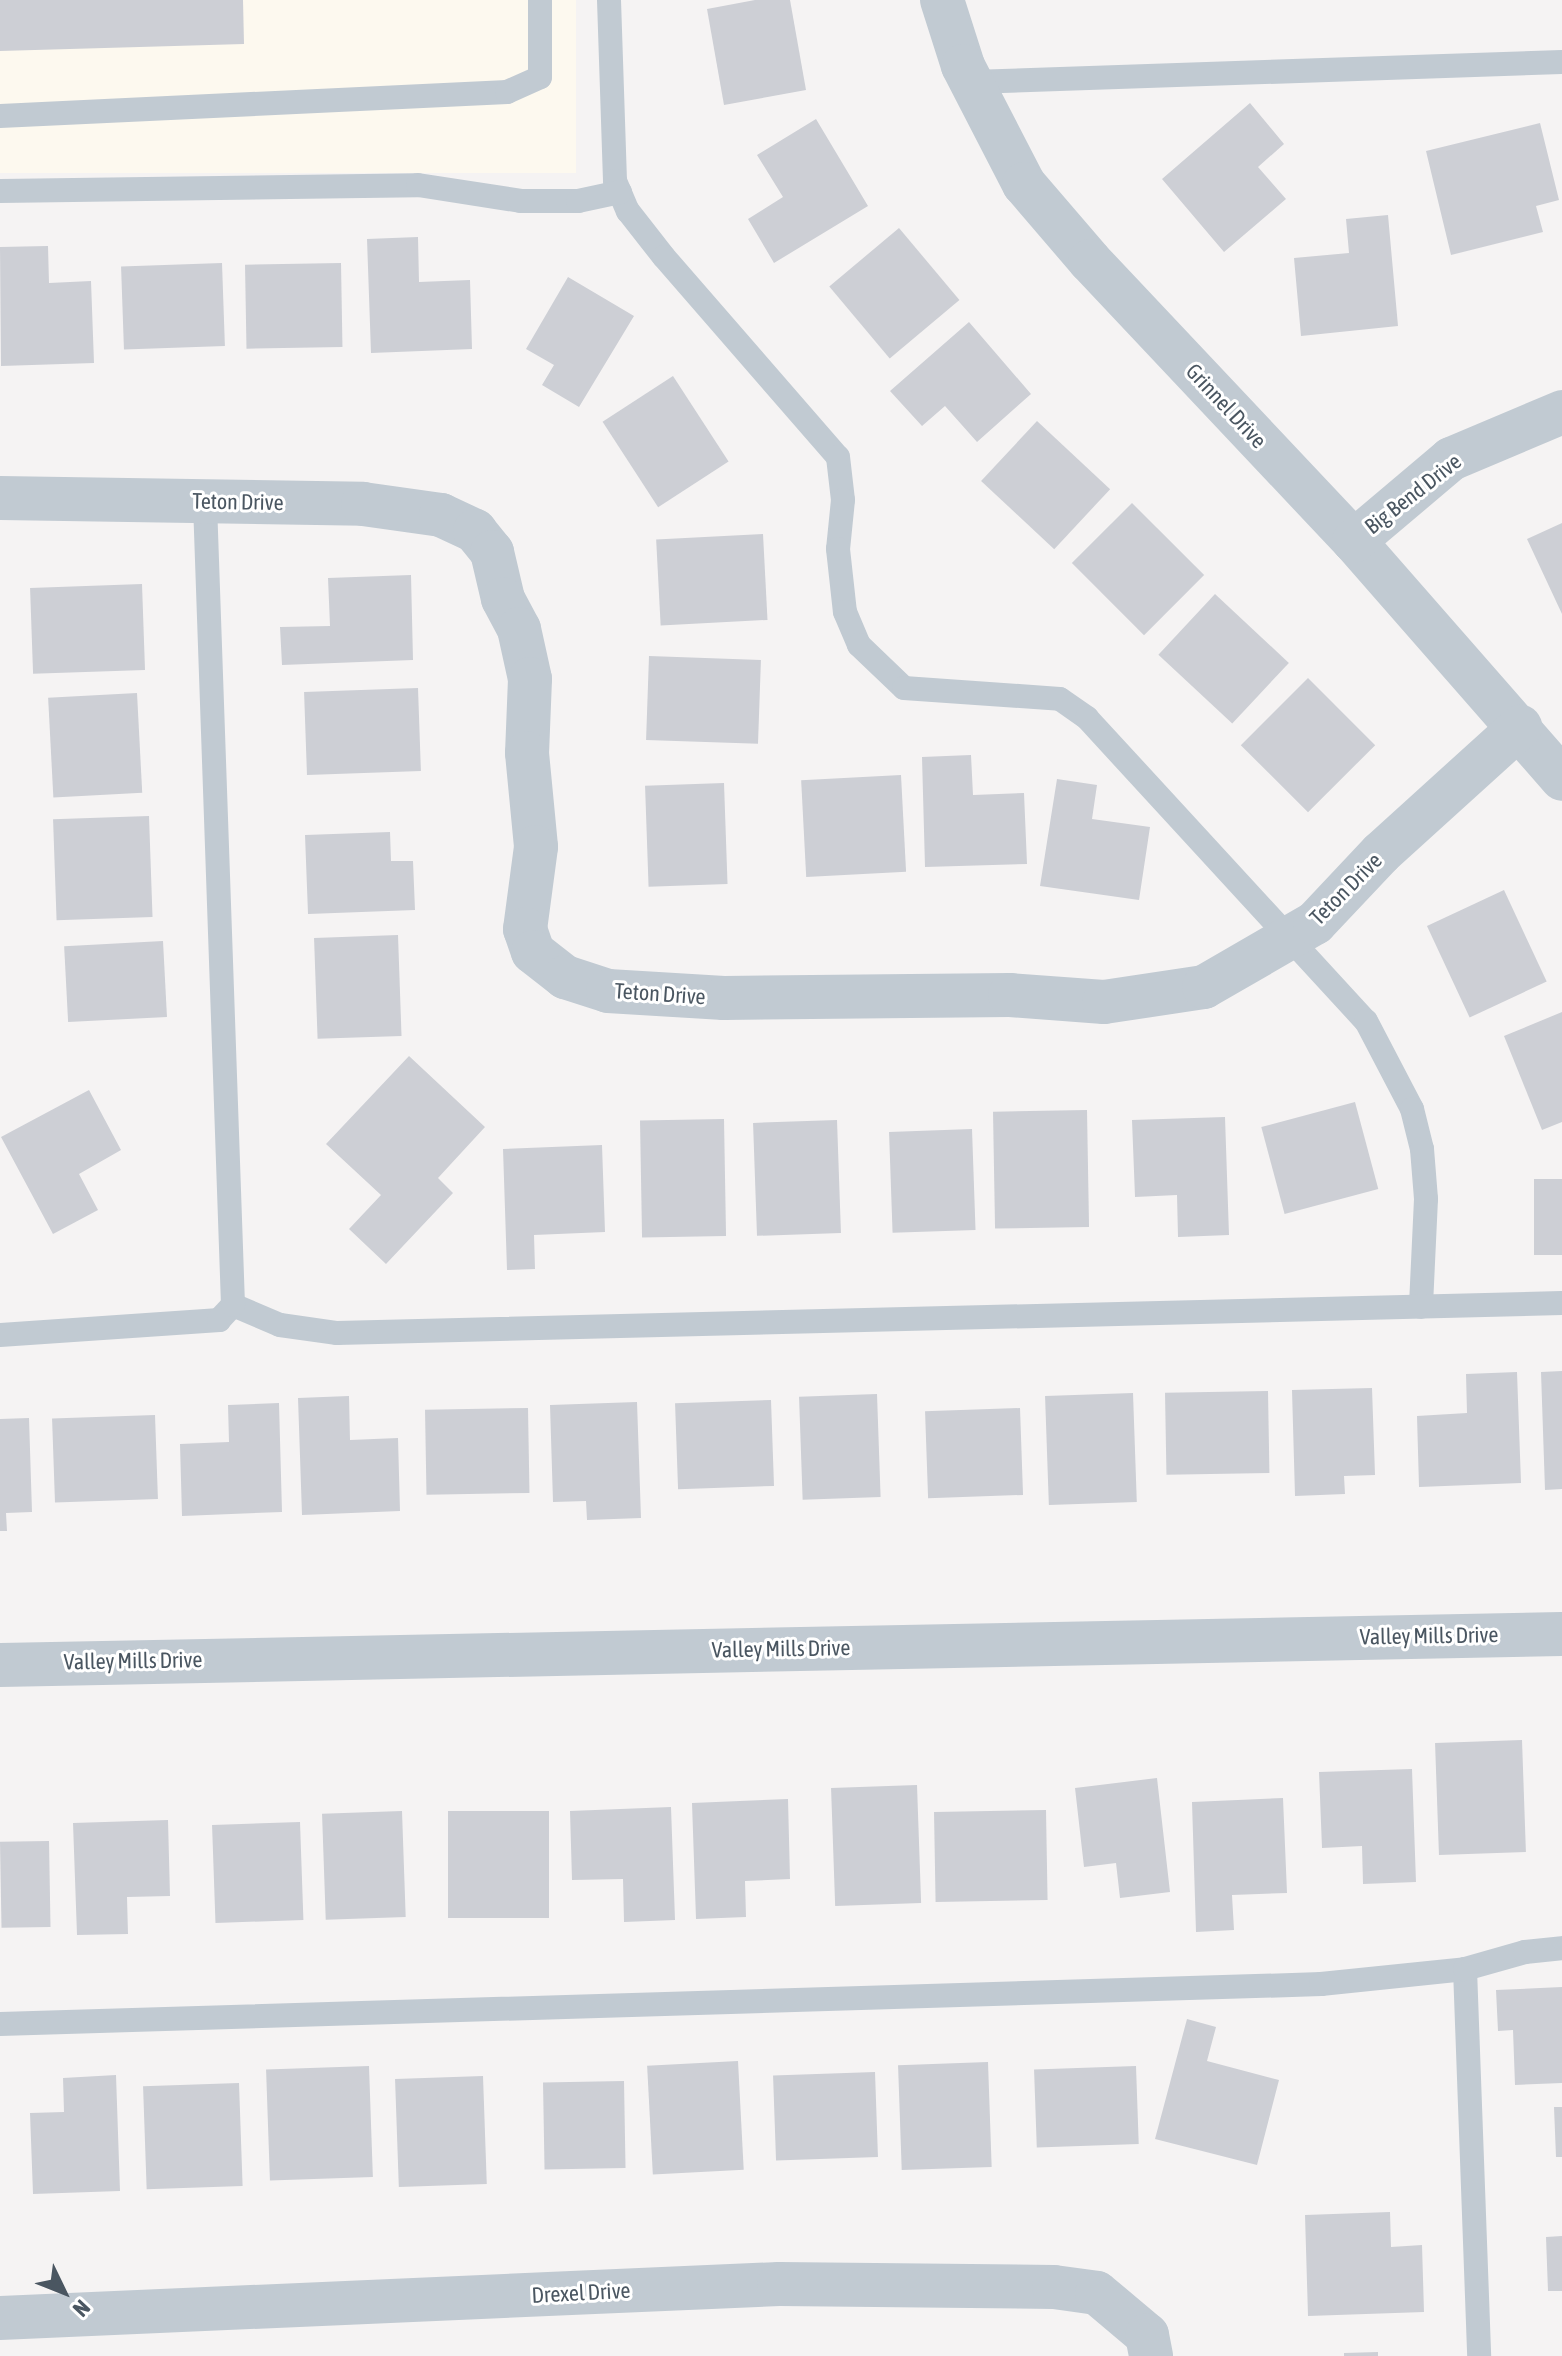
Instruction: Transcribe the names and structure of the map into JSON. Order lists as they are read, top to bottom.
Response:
{
  "streets": {
    "street": [
      "Grinnel Drive",
      "Big Bend Drive",
      "Teton Drive",
      "Valley Mills Drive",
      "Drexel Drive"
    ]
  },
  "crossings": [
    ["Grinnel Drive", "Big Bend Drive"],
    ["Grinnel Drive", "Teton Drive"]
  ],
  "north": "bottom right"
}
